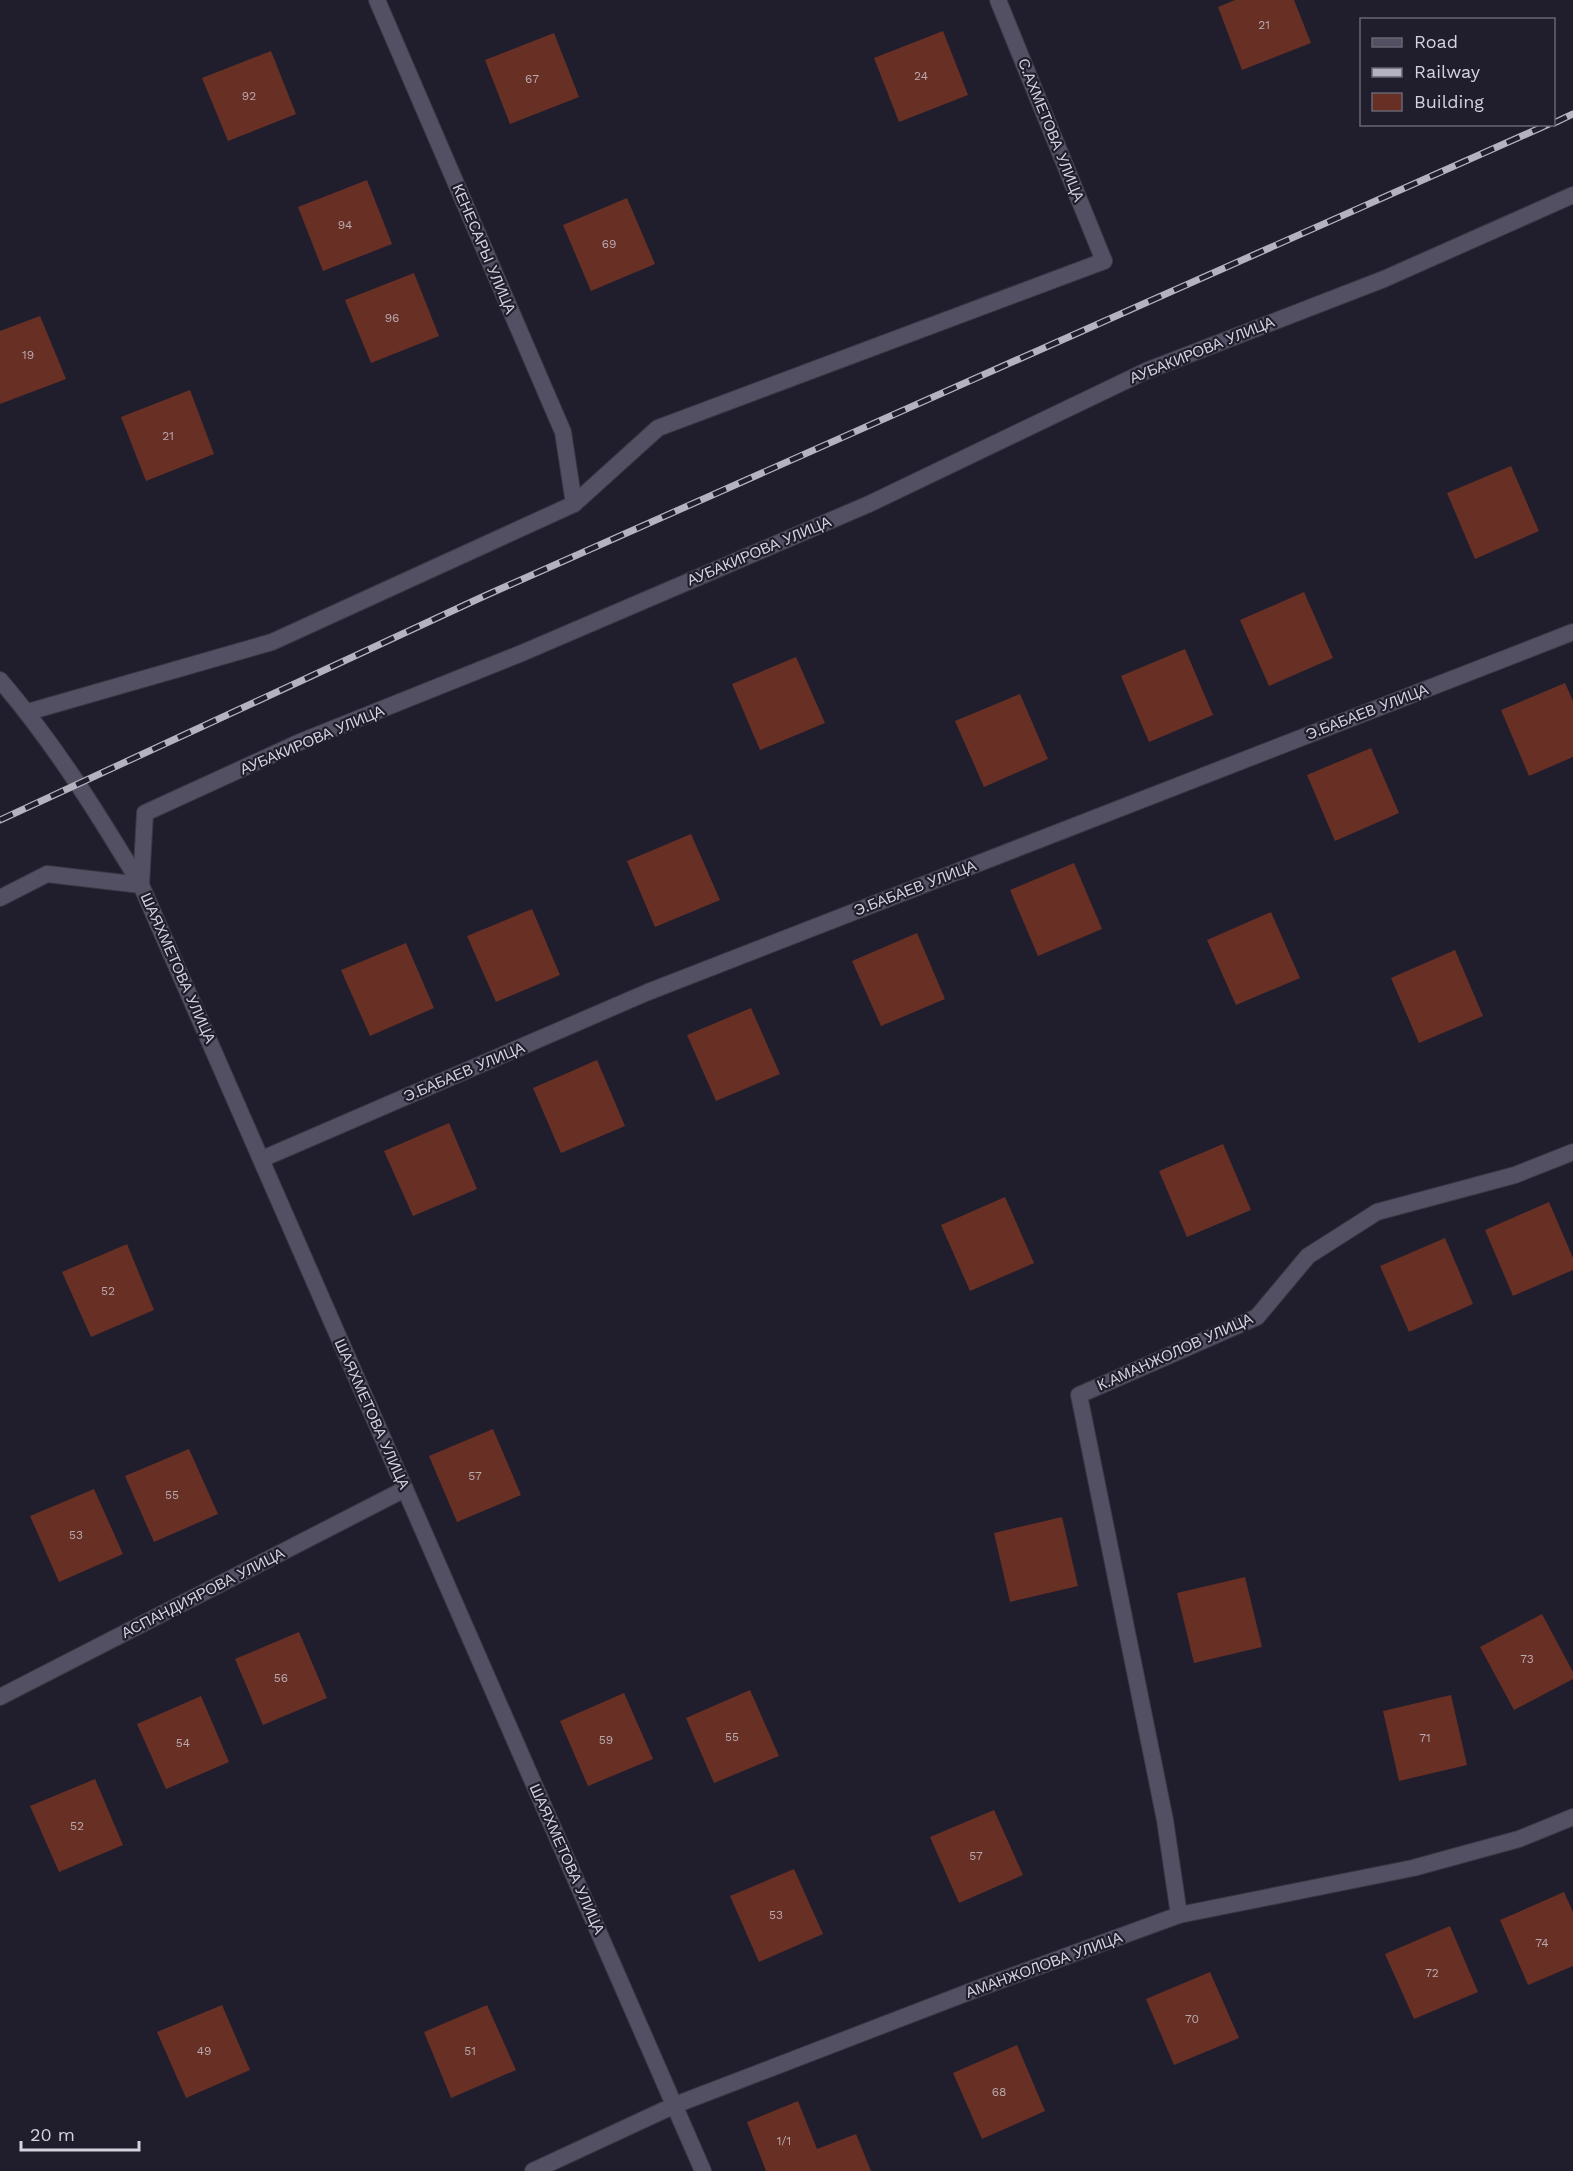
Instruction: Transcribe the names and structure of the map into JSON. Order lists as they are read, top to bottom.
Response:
{
  "streets": {
    "street": [
      "С.АХМЕТОВА УЛИЦА",
      "КЕНЕСАРЫ УЛИЦА",
      "АУБАКИРОВА УЛИЦА",
      "Э.БАБАЕВ УЛИЦА",
      "ШАЯХМЕТОВА УЛИЦА",
      "К.АМАНЖОЛОВ УЛИЦА",
      "АСПАНДИЯРОВА УЛИЦА",
      "АМАНЖОЛОВА УЛИЦА"
    ]
  },
  "crossings": [
    ["С.АХМЕТОВА УЛИЦА", "КЕНЕСАРЫ УЛИЦА"],
    ["АУБАКИРОВА УЛИЦА", "ШАЯХМЕТОВА УЛИЦА"],
    ["Э.БАБАЕВ УЛИЦА", "ШАЯХМЕТОВА УЛИЦА"],
    ["ШАЯХМЕТОВА УЛИЦА", "АСПАНДИЯРОВА УЛИЦА"],
    ["ШАЯХМЕТОВА УЛИЦА", "АМАНЖОЛОВА УЛИЦА"],
    ["К.АМАНЖОЛОВ УЛИЦА", "АМАНЖОЛОВА УЛИЦА"]
  ],
  "house_numbers": [
    "21",
    "24",
    "67",
    "92",
    "94",
    "69",
    "96",
    "19",
    "21",
    "52",
    "57",
    "55",
    "53",
    "73",
    "56",
    "55",
    "71",
    "59",
    "54",
    "52",
    "57",
    "53",
    "74",
    "72",
    "70",
    "49",
    "51",
    "68",
    "1/1"
  ],
  "legend": ["Road", "Railway", "Building"],
  "scale_bar": "20 m"
}
